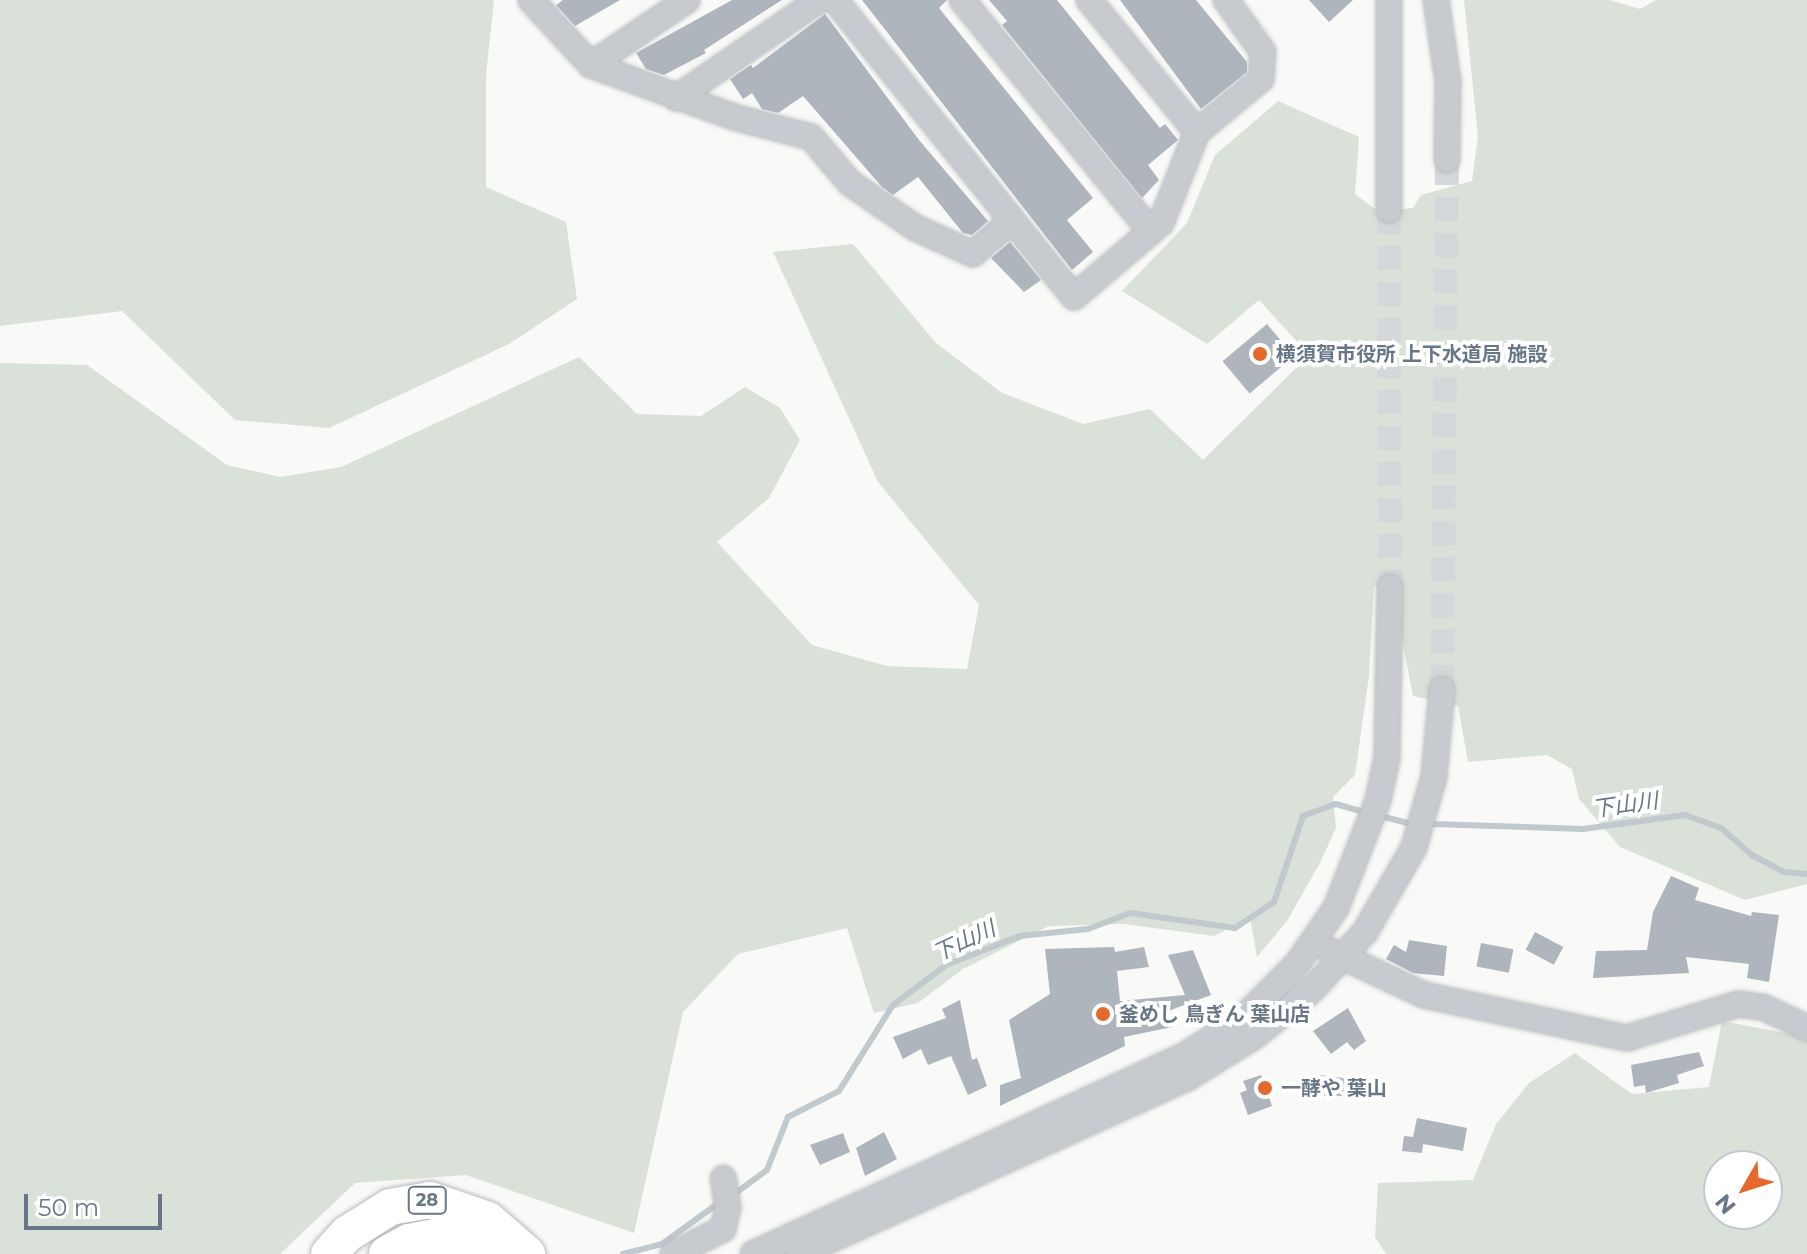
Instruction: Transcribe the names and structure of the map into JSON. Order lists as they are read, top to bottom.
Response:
{
  "streets": {
    "highway": ["28"]
  },
  "water": ["下山川"],
  "places": ["横須賀市役所 上下水道局 施設", "釜めし 鳥ぎん 葉山店", "一酵や 葉山"],
  "scale_bar": "50 m",
  "north": "bottom left"
}
